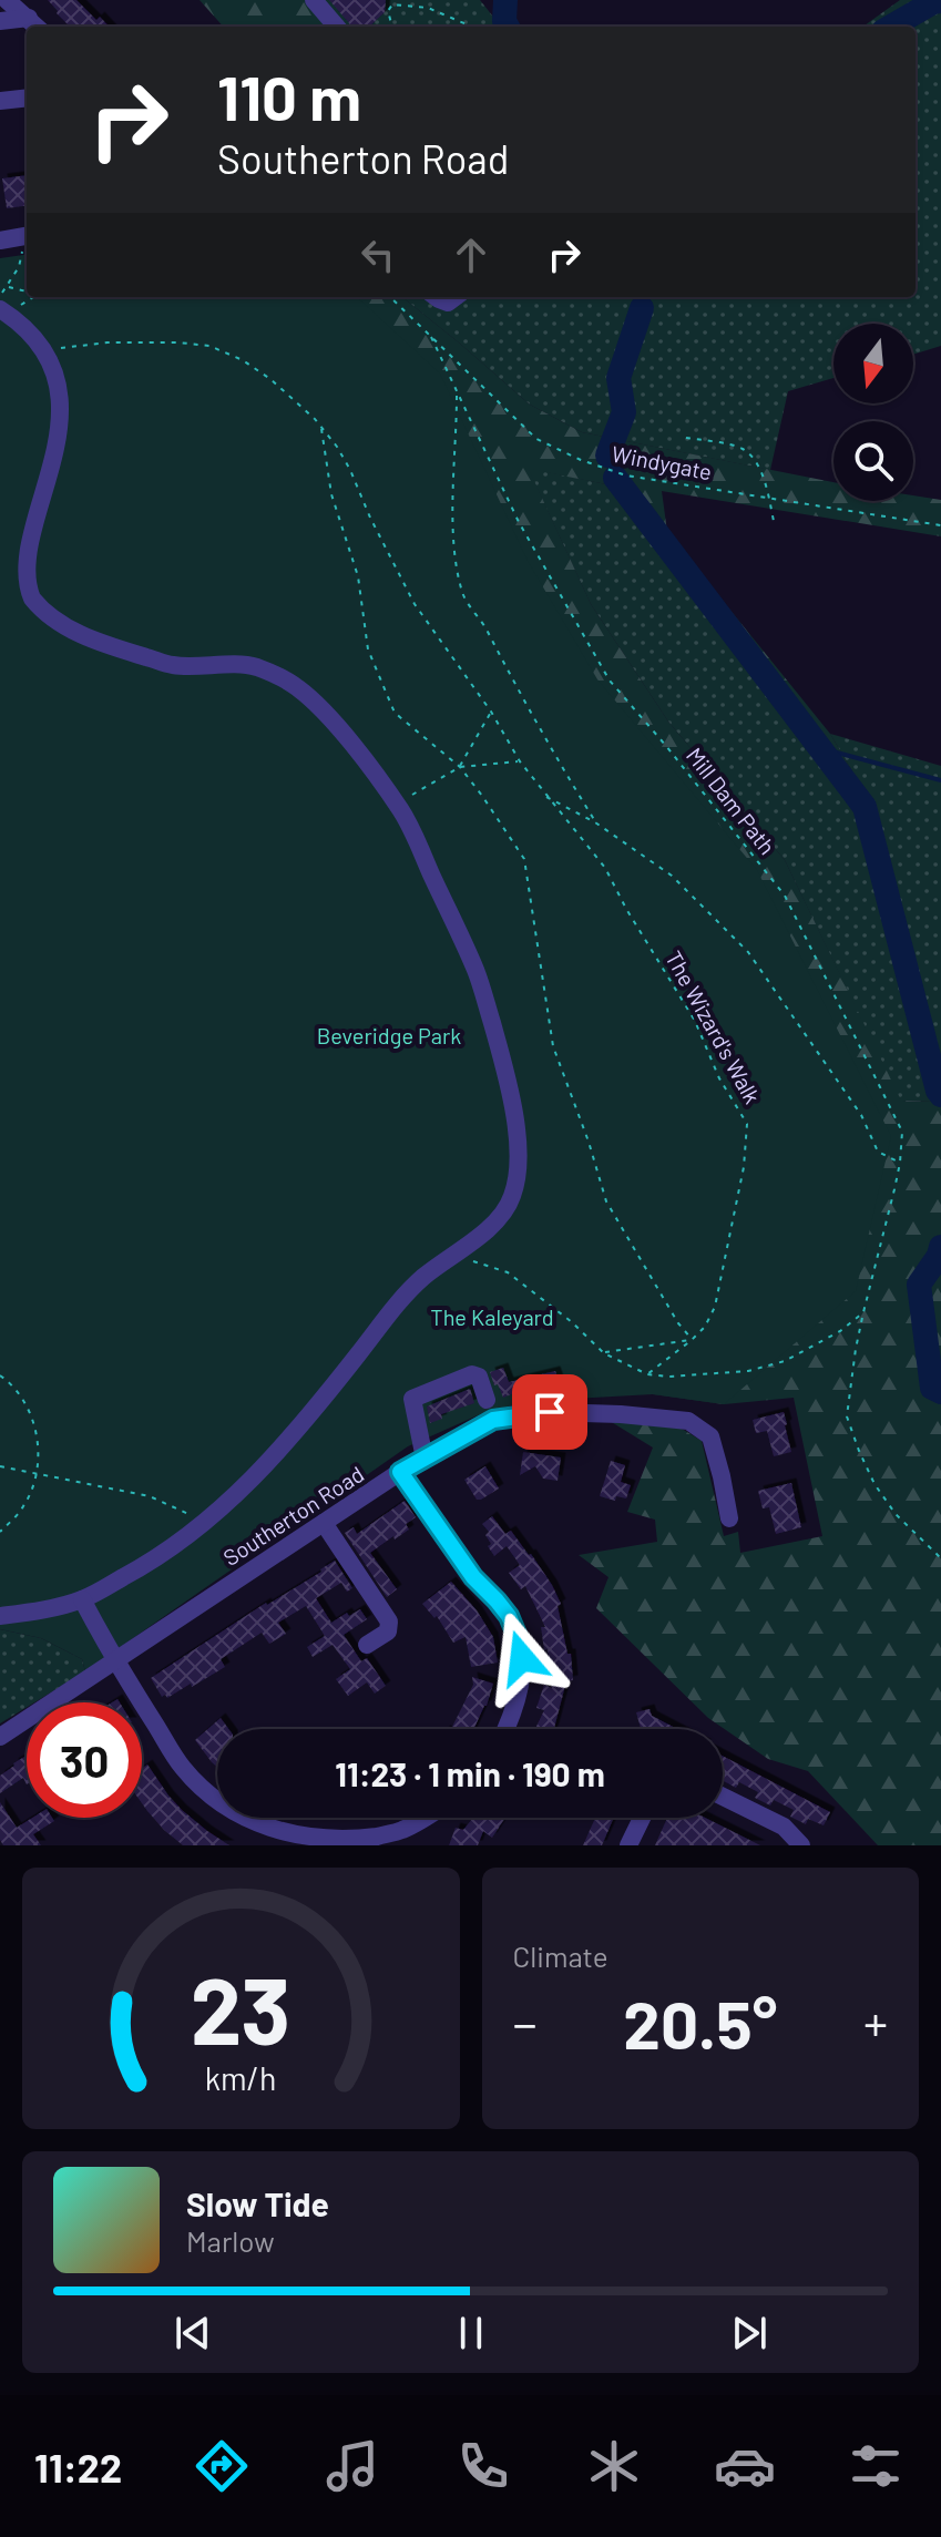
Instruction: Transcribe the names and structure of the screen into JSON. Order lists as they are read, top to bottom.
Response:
{
  "streets": {
    "street": ["Southerton Road"],
    "path": ["Windygate", "Mill Dam Path", "The Wizard's Walk"]
  },
  "crossings": [
    ["Windygate", "Mill Dam Path"]
  ],
  "parks": ["Beveridge Park", "The Kaleyard"],
  "north": "bottom",
  "page": {
    "turn": ["110 m", "Southerton Road"],
    "limit": "30",
    "trip": "11:23 · 1 min · 190 m",
    "tile": "Climate",
    "heat": ["−", "20.5°", "+"],
    "song": ["Slow Tide", "Marlow"],
    "tabs": "11:22",
    "gauge": ["23", "km/h"]
  }
}
